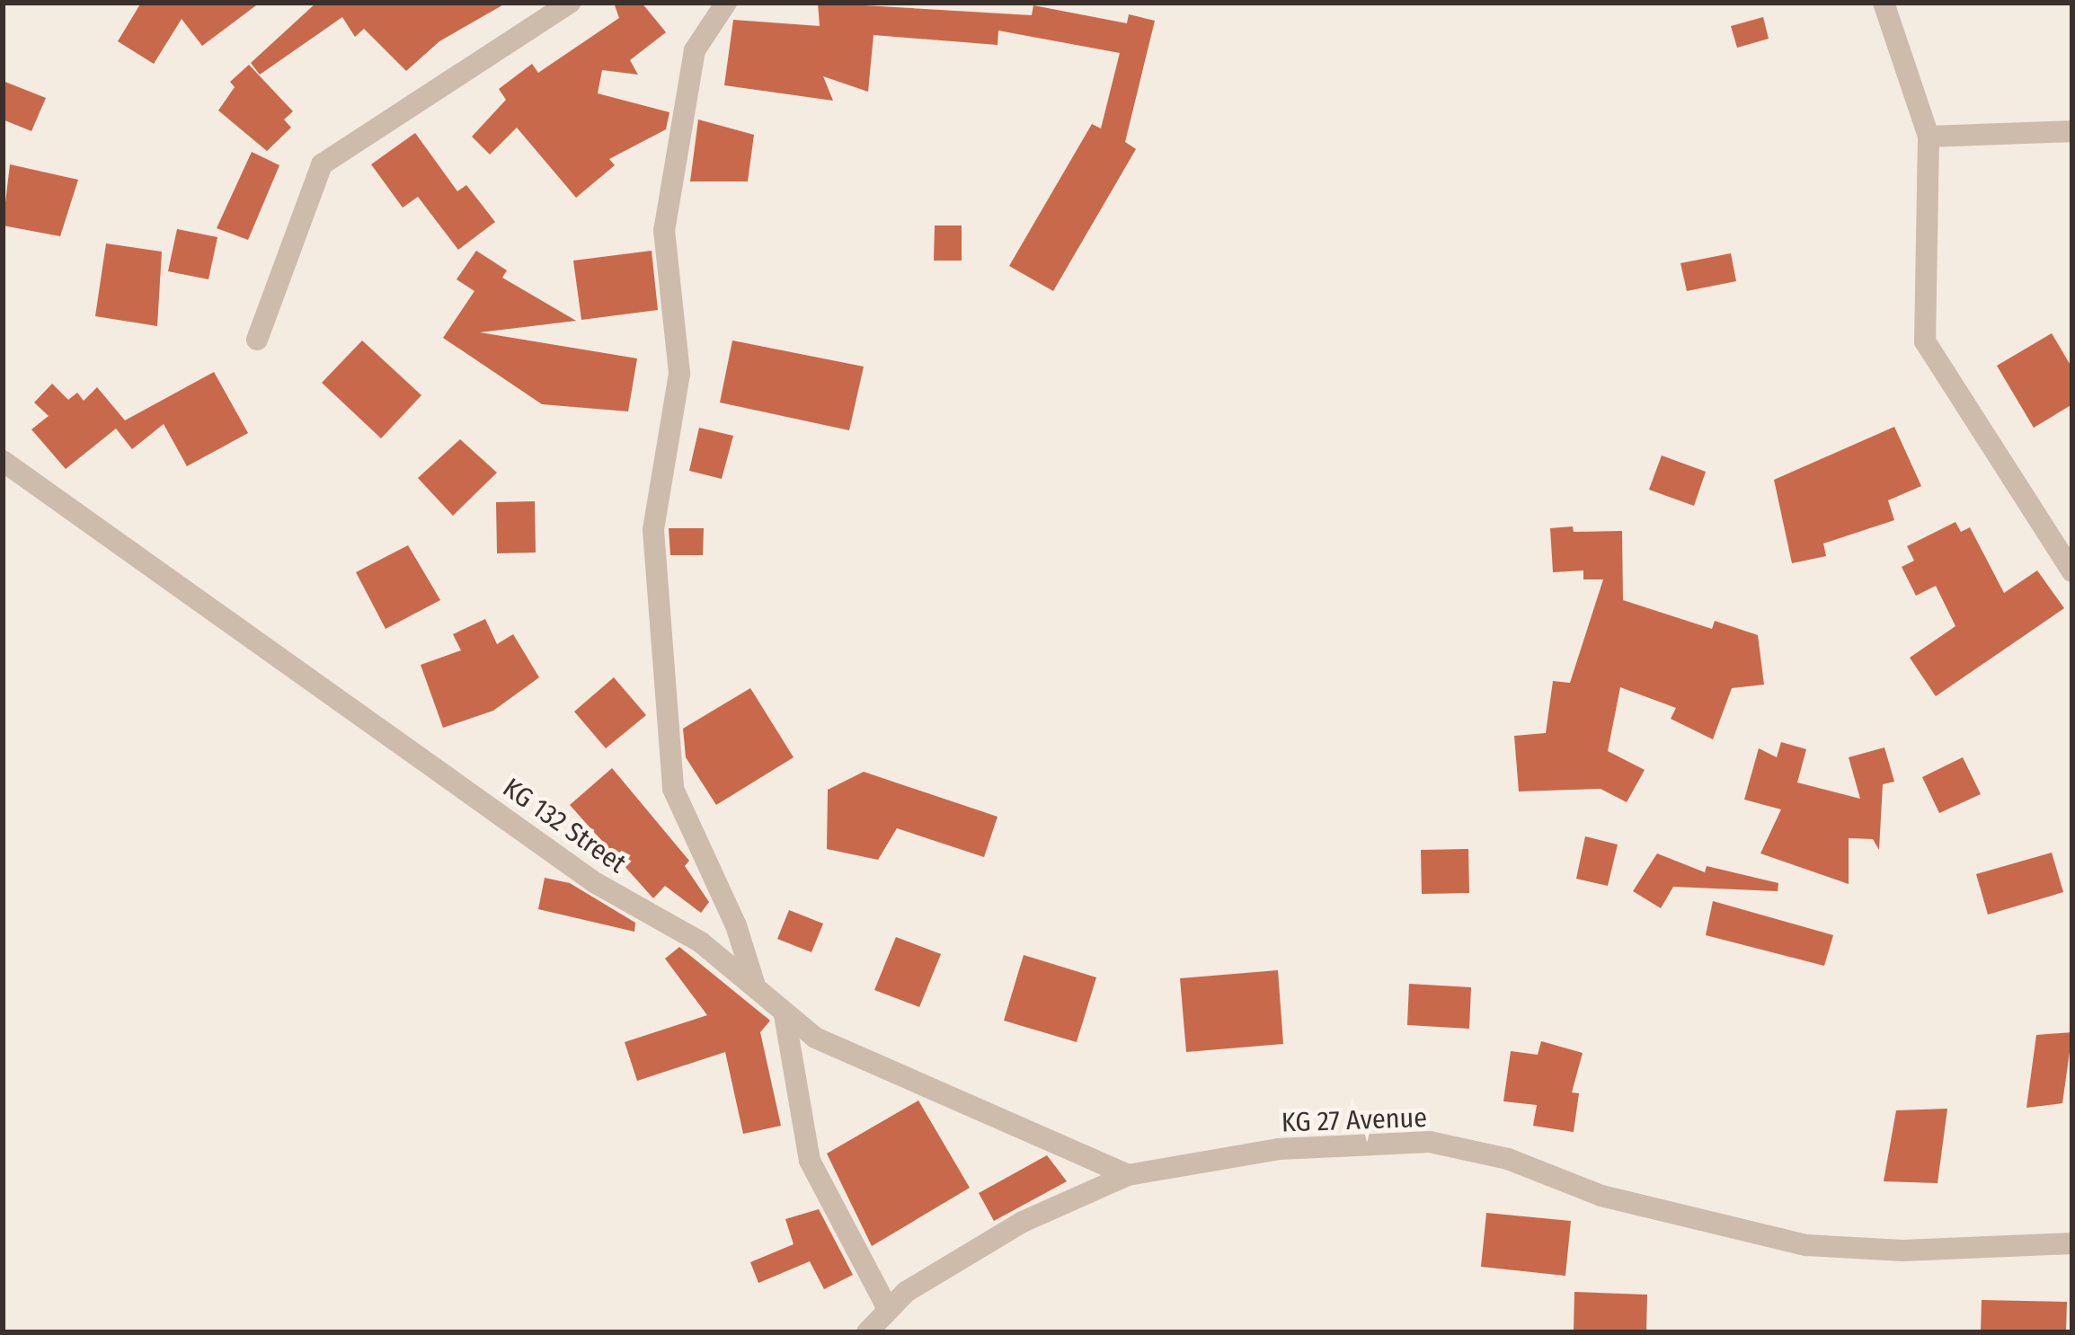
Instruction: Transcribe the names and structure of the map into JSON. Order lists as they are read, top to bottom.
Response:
{
  "streets": {
    "street": ["KG 132 Street", "KG 27 Avenue"]
  },
  "crossings": [
    ["KG 132 Street", "KG 27 Avenue"]
  ]
}
